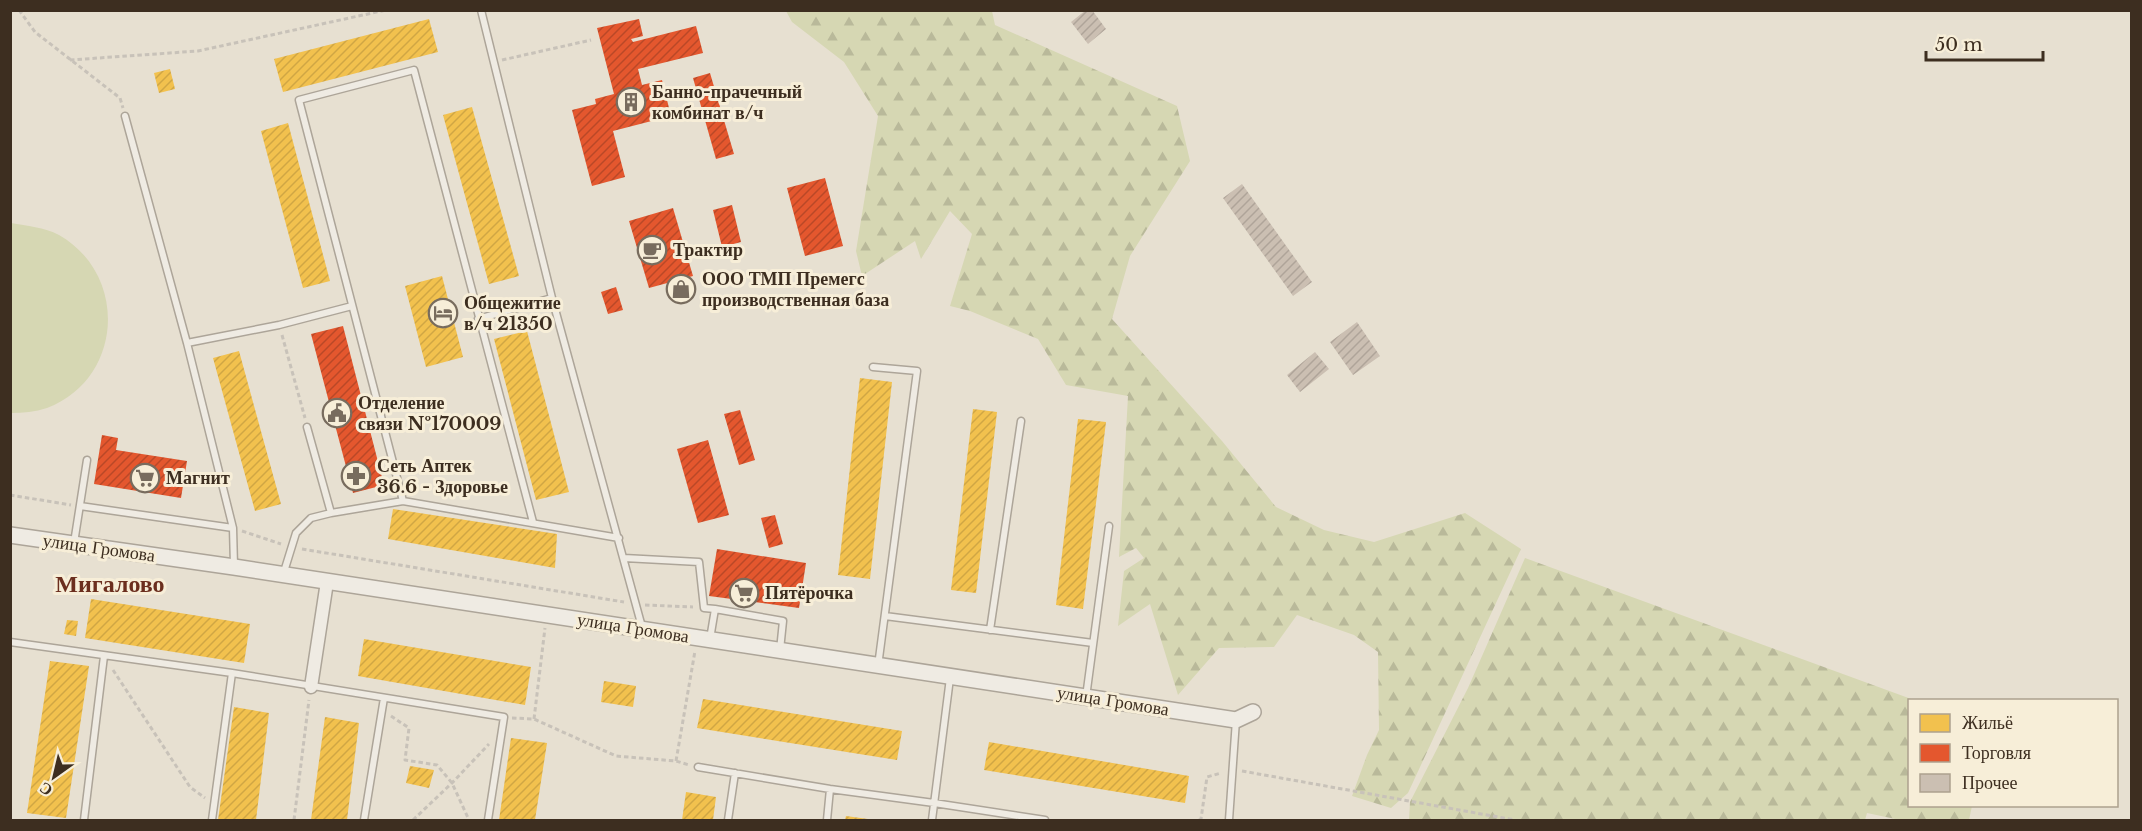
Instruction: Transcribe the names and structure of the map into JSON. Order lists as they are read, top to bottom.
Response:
{
  "streets": {
    "street": ["улица Громова"]
  },
  "districts": ["Мигалово"],
  "places": {
    "building": ["Банно-прачечный комбинат в/ч"],
    "cafe": ["Трактир"],
    "shop": ["ООО ТМП Премегс производственная база"],
    "hotel": ["Общежитие в/ч 21350"],
    "public building": ["Отделение связи №170009"],
    "pharmacy": ["Сеть Аптек 36.6 - Здоровье"],
    "supermarket": ["Магнит", "Пятёрочка"]
  },
  "legend": ["Жильё", "Торговля", "Прочее"],
  "scale_bar": "50 m",
  "north": "bottom left"
}
